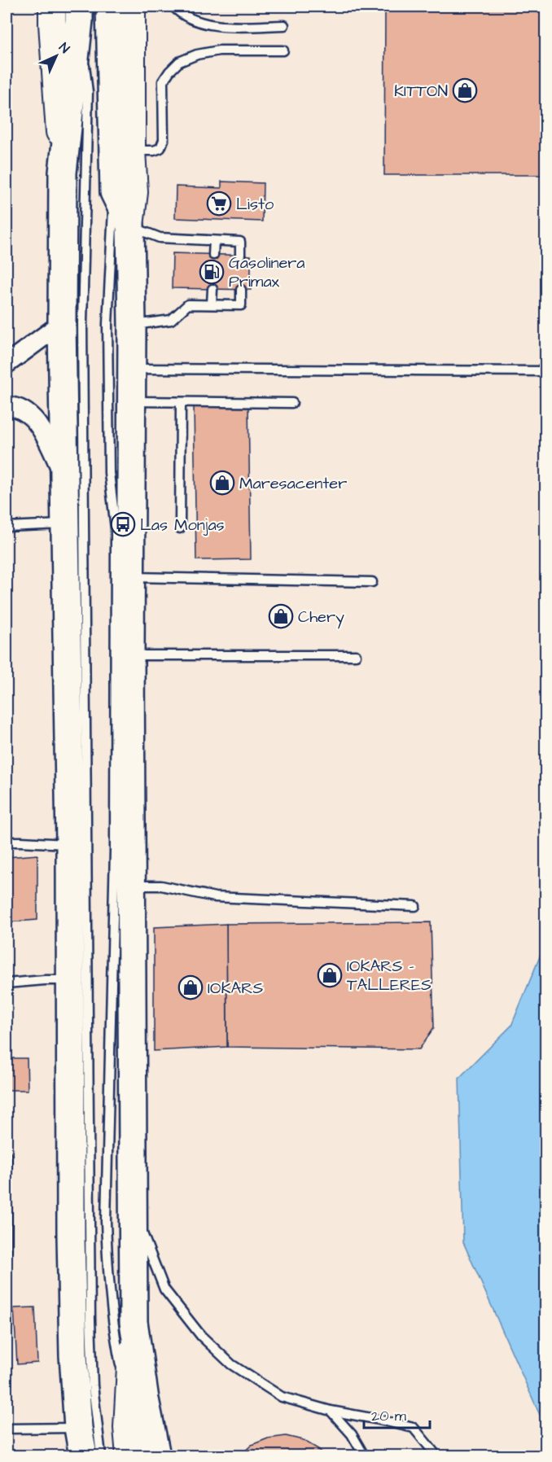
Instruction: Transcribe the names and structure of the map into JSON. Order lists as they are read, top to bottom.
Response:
{
  "places": {
    "shop": [
      "KITTON",
      "Maresacenter",
      "Chery",
      "IOKARS - TALLERES",
      "IOKARS"
    ],
    "supermarket": ["Listo"],
    "fuel station": ["Gasolinera Primax"],
    "bus stop": ["Las Monjas"]
  },
  "scale_bar": "20 m",
  "north": "top right"
}
